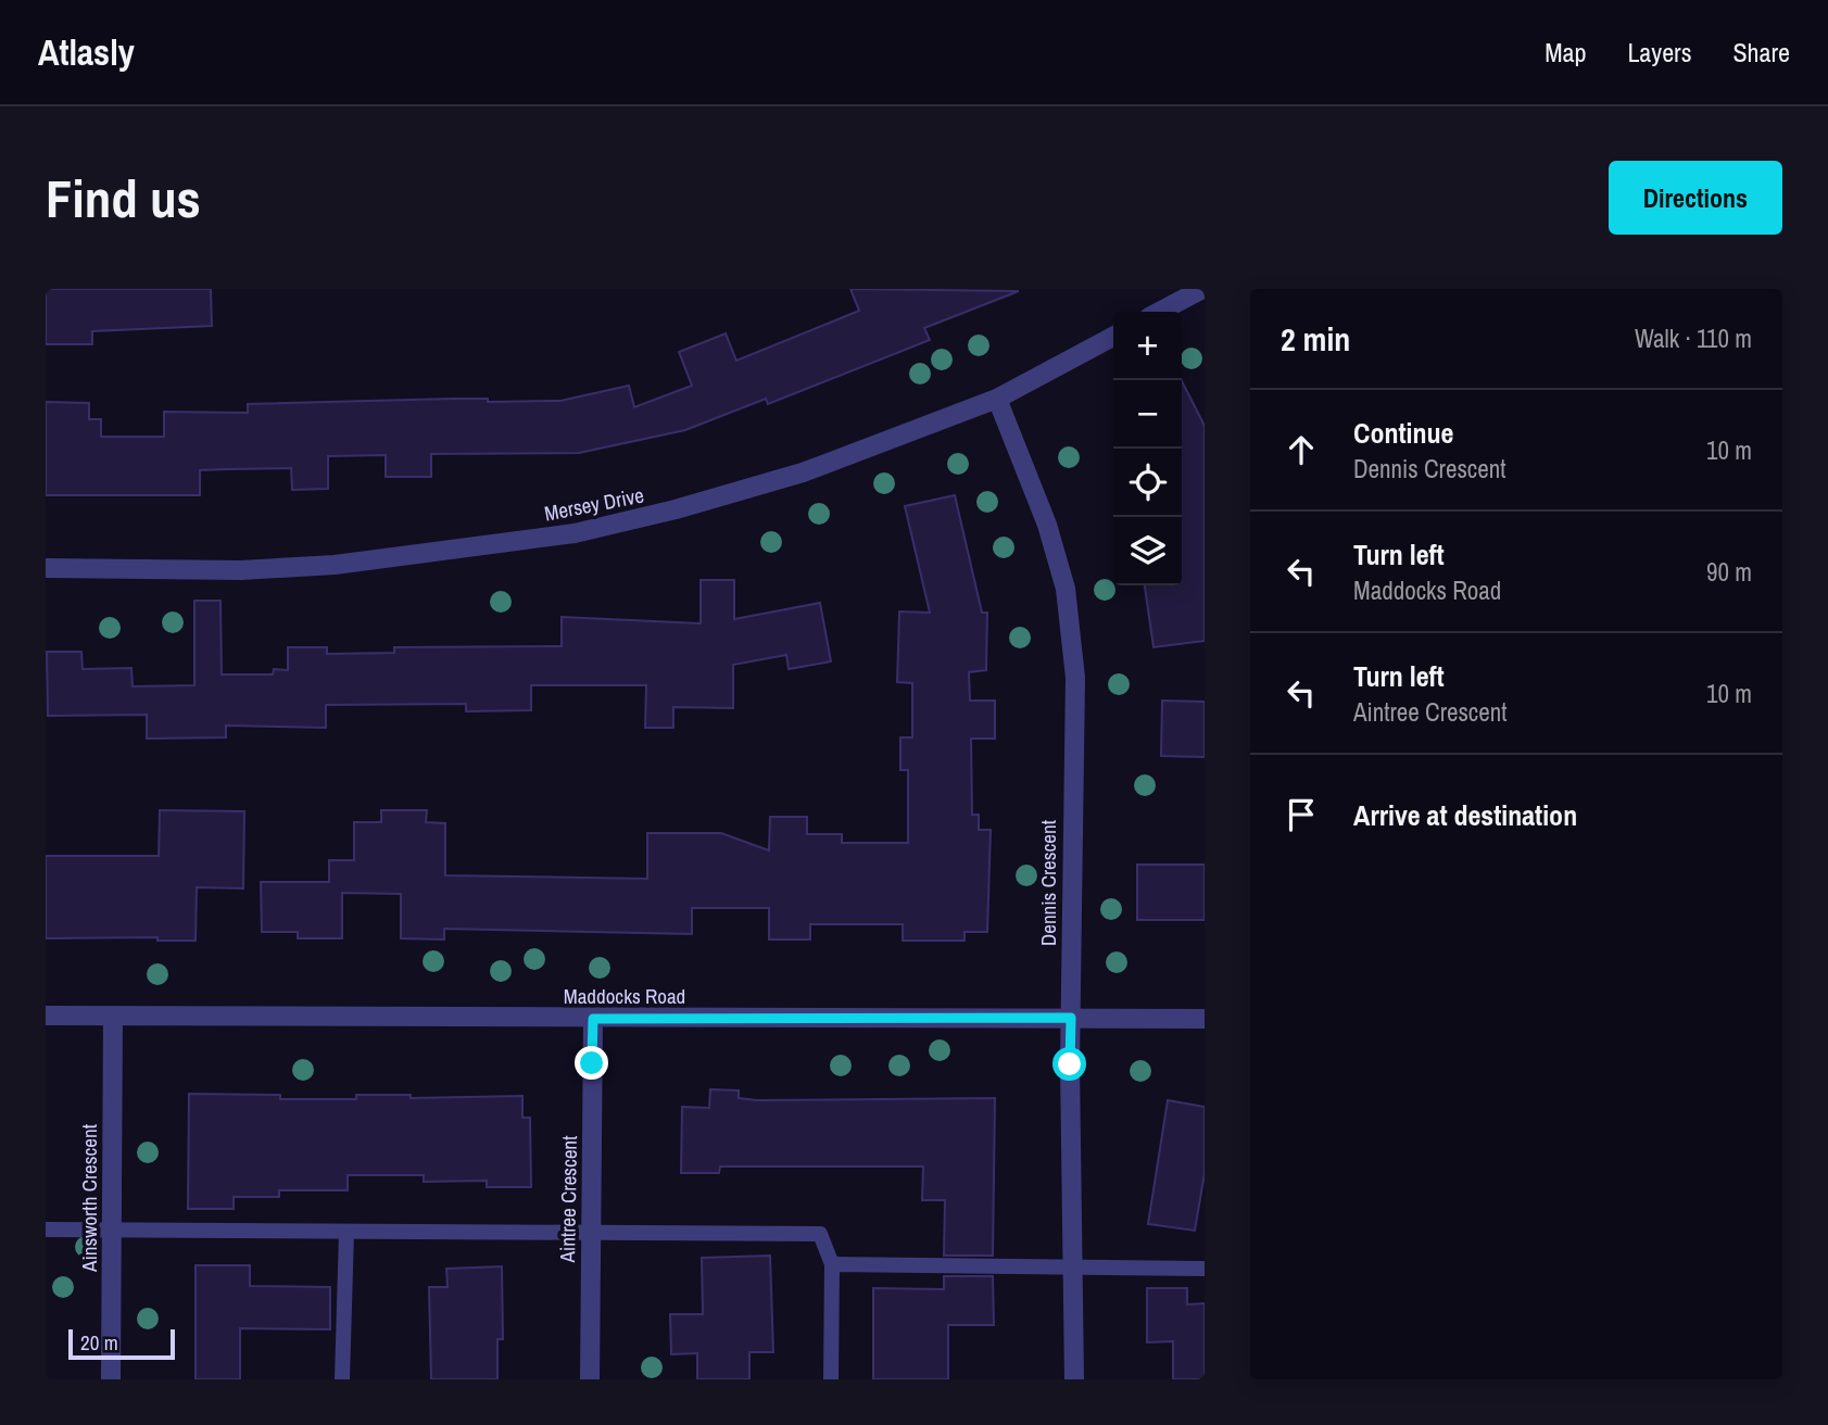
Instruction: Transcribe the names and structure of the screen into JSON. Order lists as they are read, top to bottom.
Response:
{
  "streets": {
    "street": [
      "Mersey Drive",
      "Dennis Crescent",
      "Maddocks Road",
      "Ainsworth Crescent",
      "Aintree Crescent"
    ]
  },
  "crossings": [
    ["Mersey Drive", "Dennis Crescent"],
    ["Dennis Crescent", "Maddocks Road"],
    ["Maddocks Road", "Ainsworth Crescent"],
    ["Maddocks Road", "Aintree Crescent"]
  ],
  "scale_bar": "20 m",
  "page": {
    "header": "Atlasly",
    "nav": ["Map", "Layers", "Share"],
    "buttons": "Directions",
    "title": "Find us",
    "heading": ["2 min", "Walk · 110 m"],
    "map_buttons": ["+", "−"],
    "list": [
      ["Continue", "Dennis Crescent", "10 m"],
      ["Turn left", "Maddocks Road", "90 m"],
      ["Turn left", "Aintree Crescent", "10 m"],
      "Arrive at destination"
    ],
    "scale": "20 m"
  }
}
